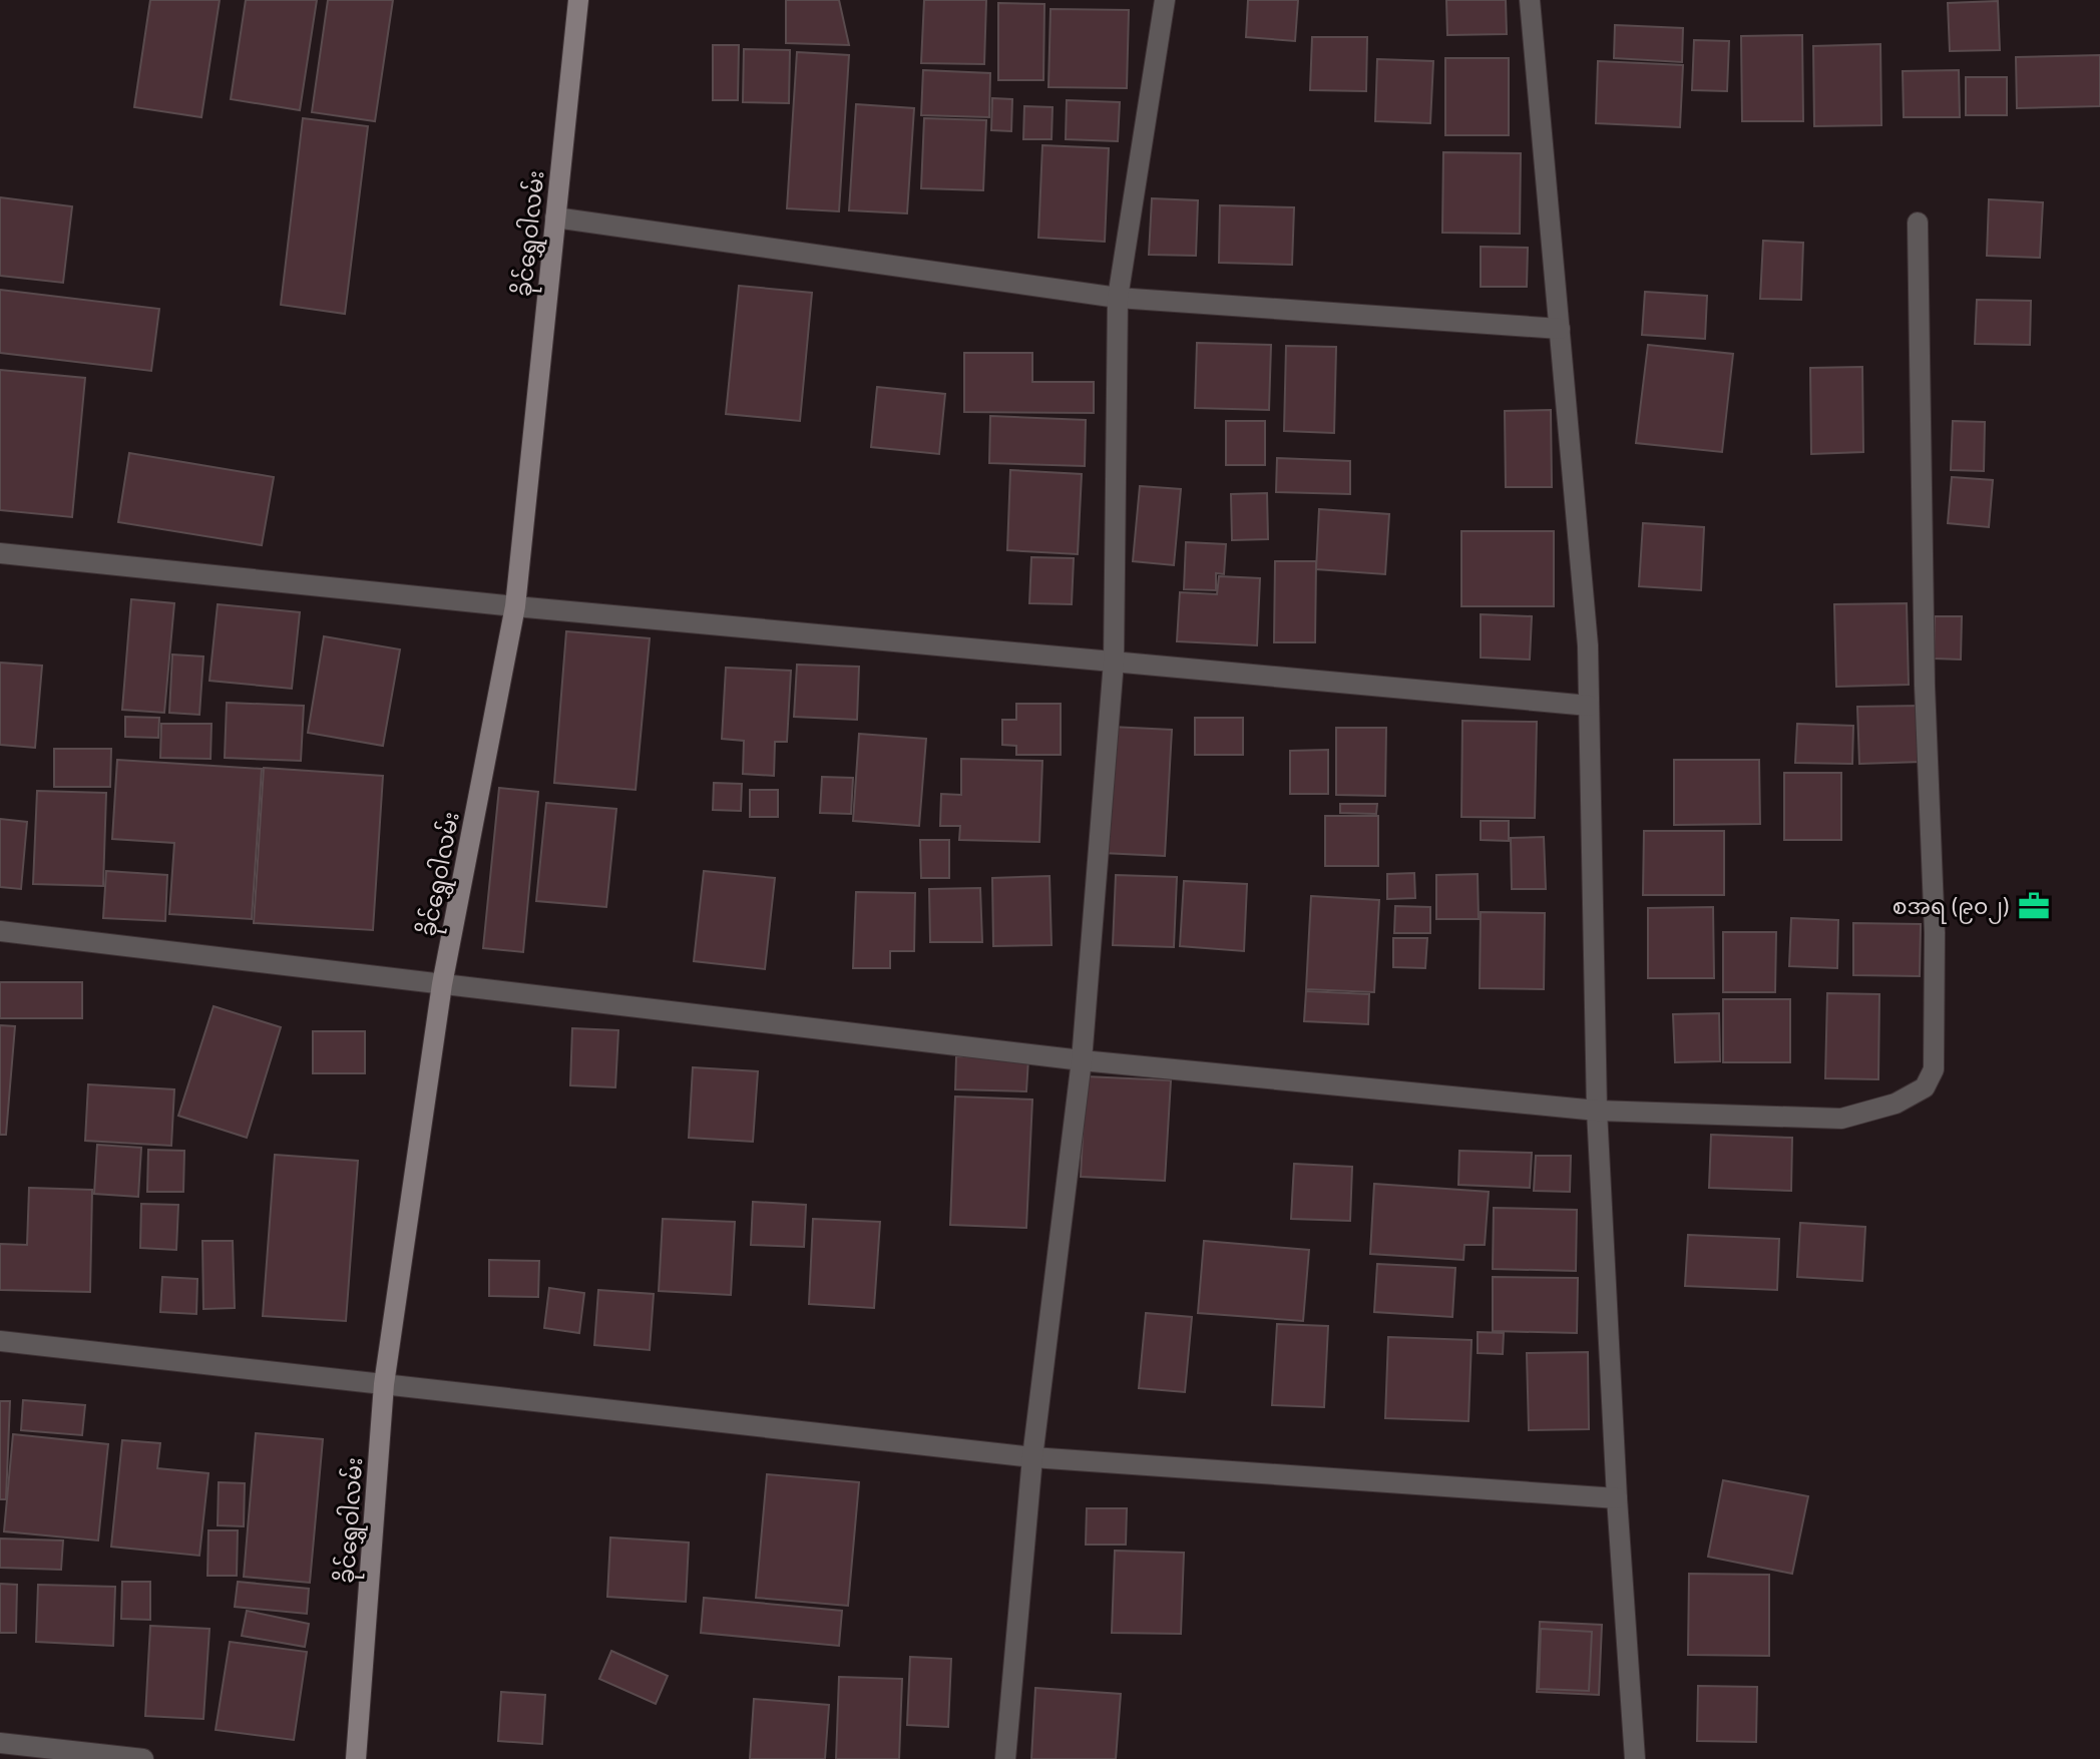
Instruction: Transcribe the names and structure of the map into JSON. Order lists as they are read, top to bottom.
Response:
{
  "streets": {
    "street": ["ခိုင်ရွှေဝါလမ်း"]
  },
  "places": {
    "office": ["စအရ (၉၀၂)"]
  }
}
